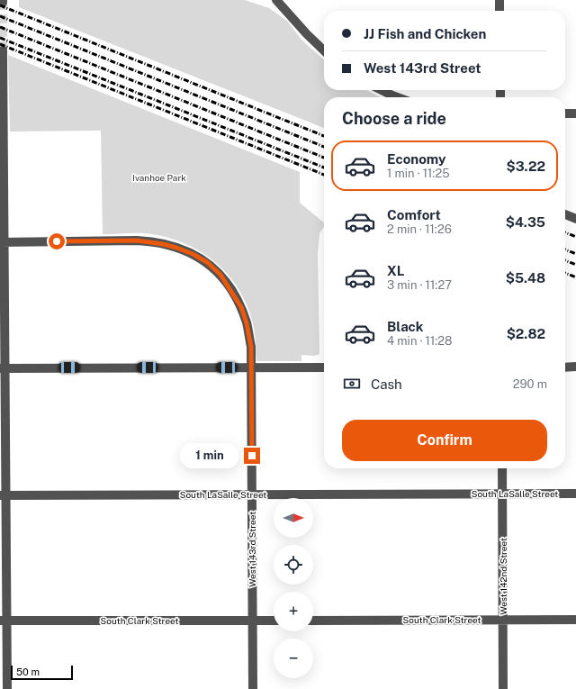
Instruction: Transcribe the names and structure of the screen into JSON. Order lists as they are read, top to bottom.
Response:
{
  "streets": {
    "street": [
      "South LaSalle Street",
      "West 143rd Street",
      "West 142nd Street",
      "South Clark Street"
    ]
  },
  "crossings": [
    ["South LaSalle Street", "West 143rd Street"],
    ["South LaSalle Street", "West 142nd Street"],
    ["West 143rd Street", "South Clark Street"],
    ["West 142nd Street", "South Clark Street"]
  ],
  "parks": ["Ivanhoe Park"],
  "scale_bar": "50 m",
  "north": "right",
  "page": {
    "banner": ["JJ Fish and Chicken", "West 143rd Street"],
    "heading": "Choose a ride",
    "list": [
      {
        "name": "Economy",
        "note": "1 min · 11:25",
        "value": "$3.22"
      },
      {
        "name": "Comfort",
        "note": "2 min · 11:26",
        "value": "$4.35"
      },
      {
        "name": "XL",
        "note": "3 min · 11:27",
        "value": "$5.48"
      },
      {
        "name": "Black",
        "note": "4 min · 11:28",
        "value": "$2.82"
      }
    ],
    "pay": ["Cash", "290 m"],
    "buttons": "Confirm",
    "bubble": "1 min",
    "map_buttons": ["+", "−"],
    "scale": "50 m"
  }
}
